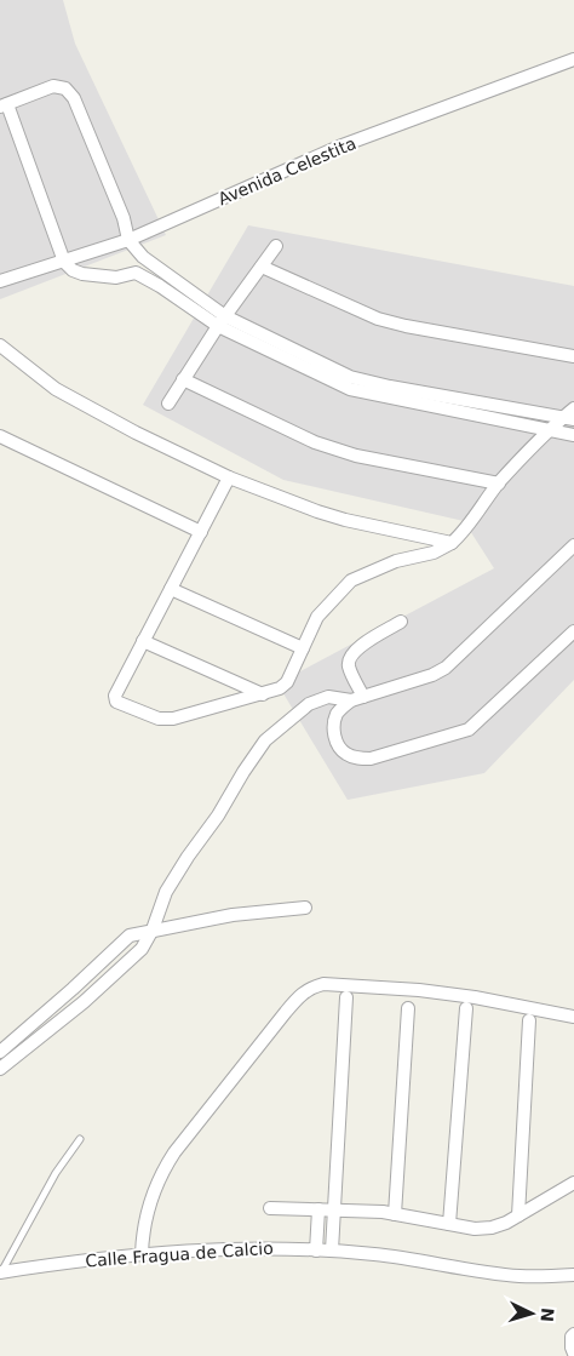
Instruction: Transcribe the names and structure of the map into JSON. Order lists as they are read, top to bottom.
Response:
{
  "streets": {
    "street": ["Avenida Celestita", "Calle Fragua de Calcio"]
  },
  "north": "right"
}
